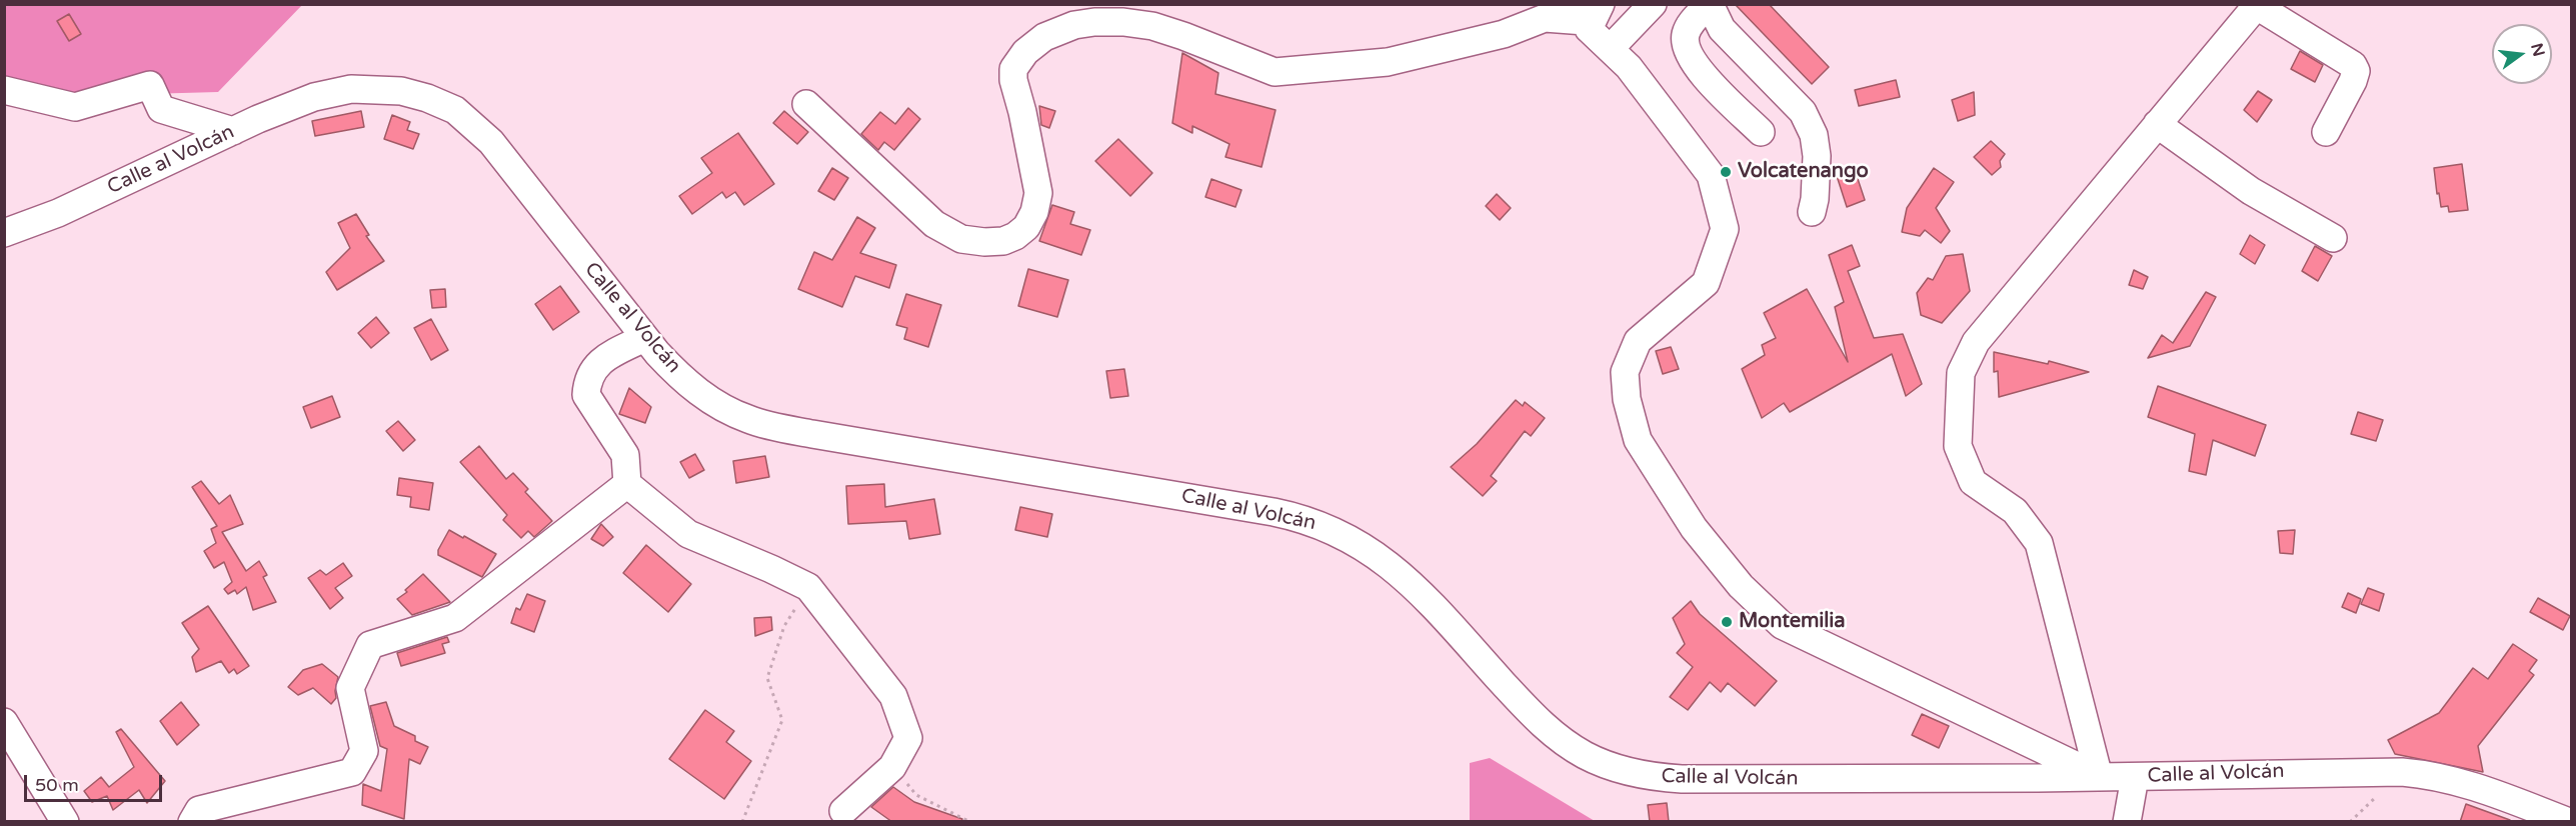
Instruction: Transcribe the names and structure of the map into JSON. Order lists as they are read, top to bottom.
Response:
{
  "streets": {
    "street": ["Calle al Volcán"]
  },
  "places": ["Volcatenango", "Montemilia"],
  "scale_bar": "50 m",
  "north": "right"
}
